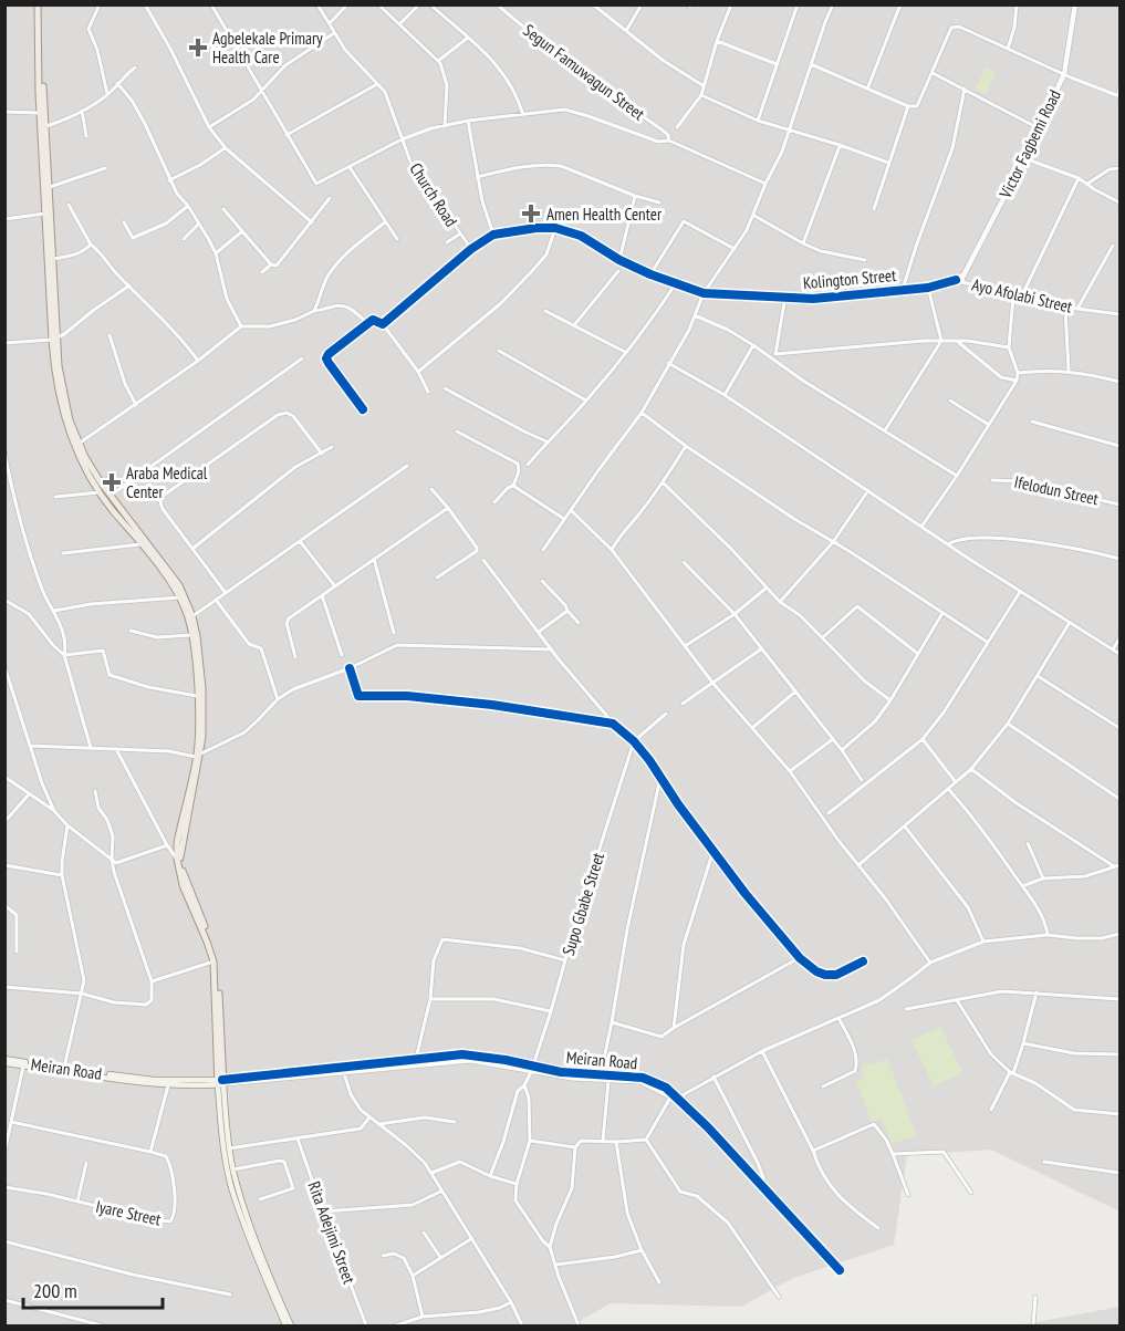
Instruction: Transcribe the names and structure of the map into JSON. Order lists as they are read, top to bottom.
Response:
{
  "streets": {
    "main road": ["Meiran Road"],
    "street": [
      "Segun Famuwagun Street",
      "Victor Fagbemi Road",
      "Church Road",
      "Kolington Street",
      "Ayo Afolabi Street",
      "Ifelodun Street",
      "Supo Gbabe Street",
      "Iyare Street",
      "Rita Adejimi Street"
    ]
  },
  "crossings": [
    ["Victor Fagbemi Road", "Kolington Street"],
    ["Victor Fagbemi Road", "Ayo Afolabi Street"],
    ["Kolington Street", "Ayo Afolabi Street"],
    ["Supo Gbabe Street", "Meiran Road"]
  ],
  "places": {
    "health": ["Agbelekale Primary Health Care", "Amen Health Center", "Araba Medical Center"]
  },
  "scale_bar": "200 m"
}
